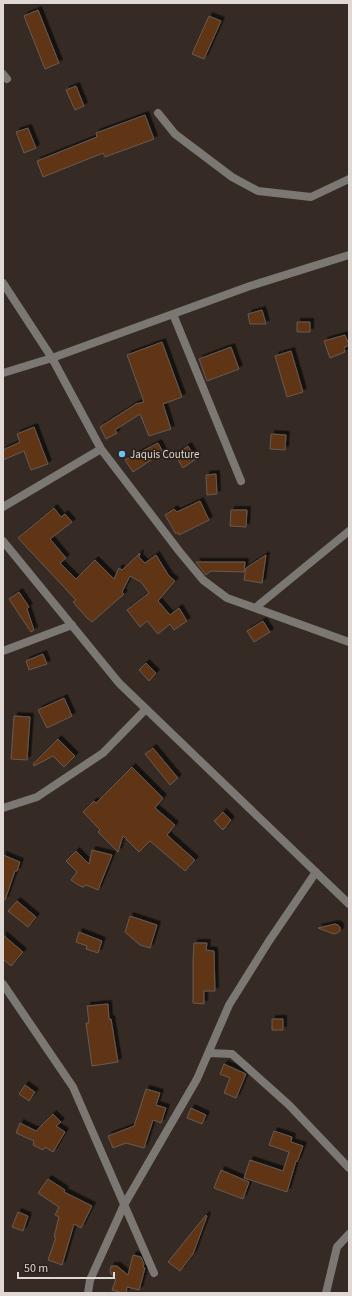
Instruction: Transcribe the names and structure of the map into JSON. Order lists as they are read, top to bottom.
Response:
{
  "places": ["Jaquis Couture"],
  "scale_bar": "50 m"
}
